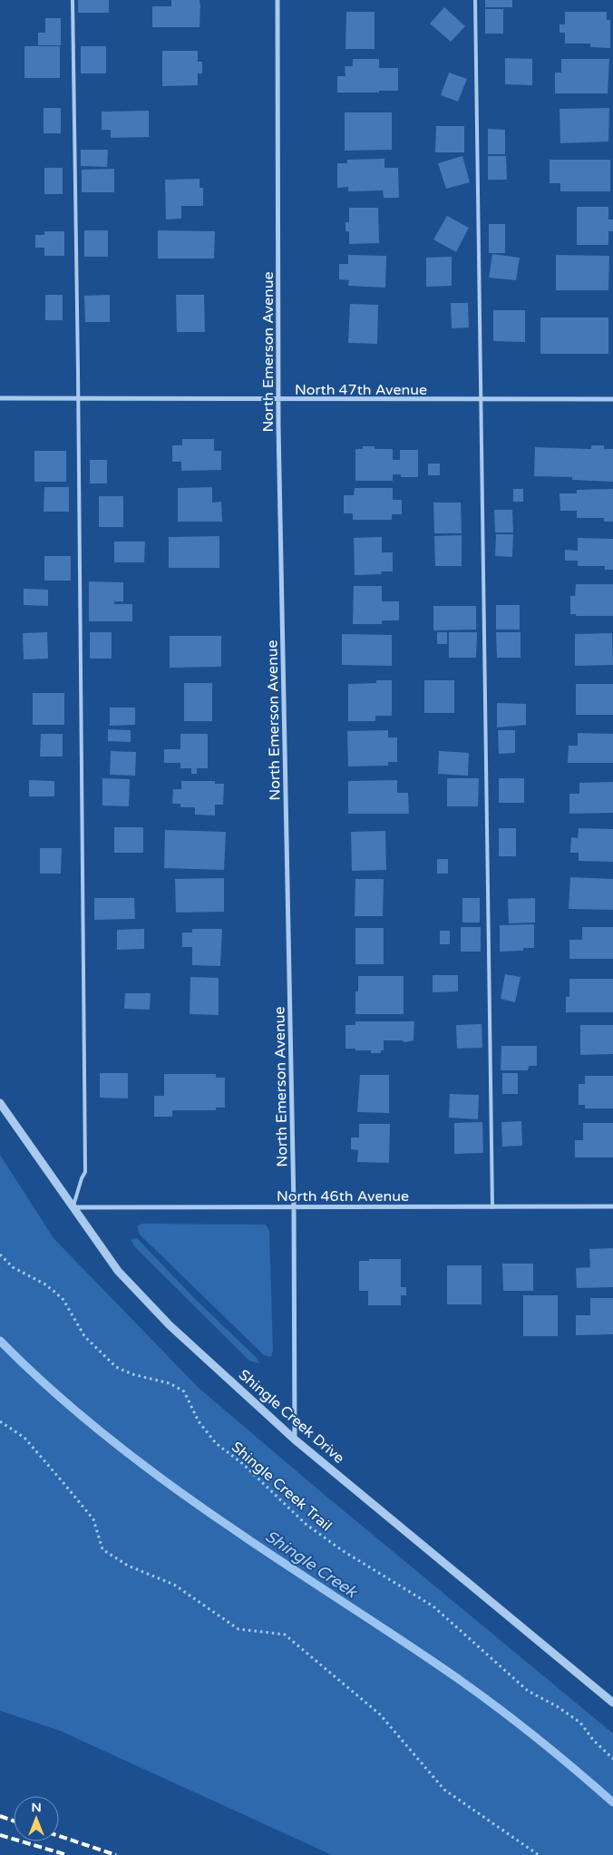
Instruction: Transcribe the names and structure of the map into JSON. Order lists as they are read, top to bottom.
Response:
{
  "streets": {
    "street": [
      "North Emerson Avenue",
      "North 47th Avenue",
      "North 46th Avenue",
      "Shingle Creek Drive"
    ],
    "path": ["Shingle Creek Trail"]
  },
  "crossings": [
    ["North Emerson Avenue", "North 47th Avenue"],
    ["North Emerson Avenue", "North 46th Avenue"],
    ["North Emerson Avenue", "Shingle Creek Drive"],
    ["North 46th Avenue", "Shingle Creek Drive"]
  ],
  "water": ["Shingle Creek"],
  "north": "top"
}
